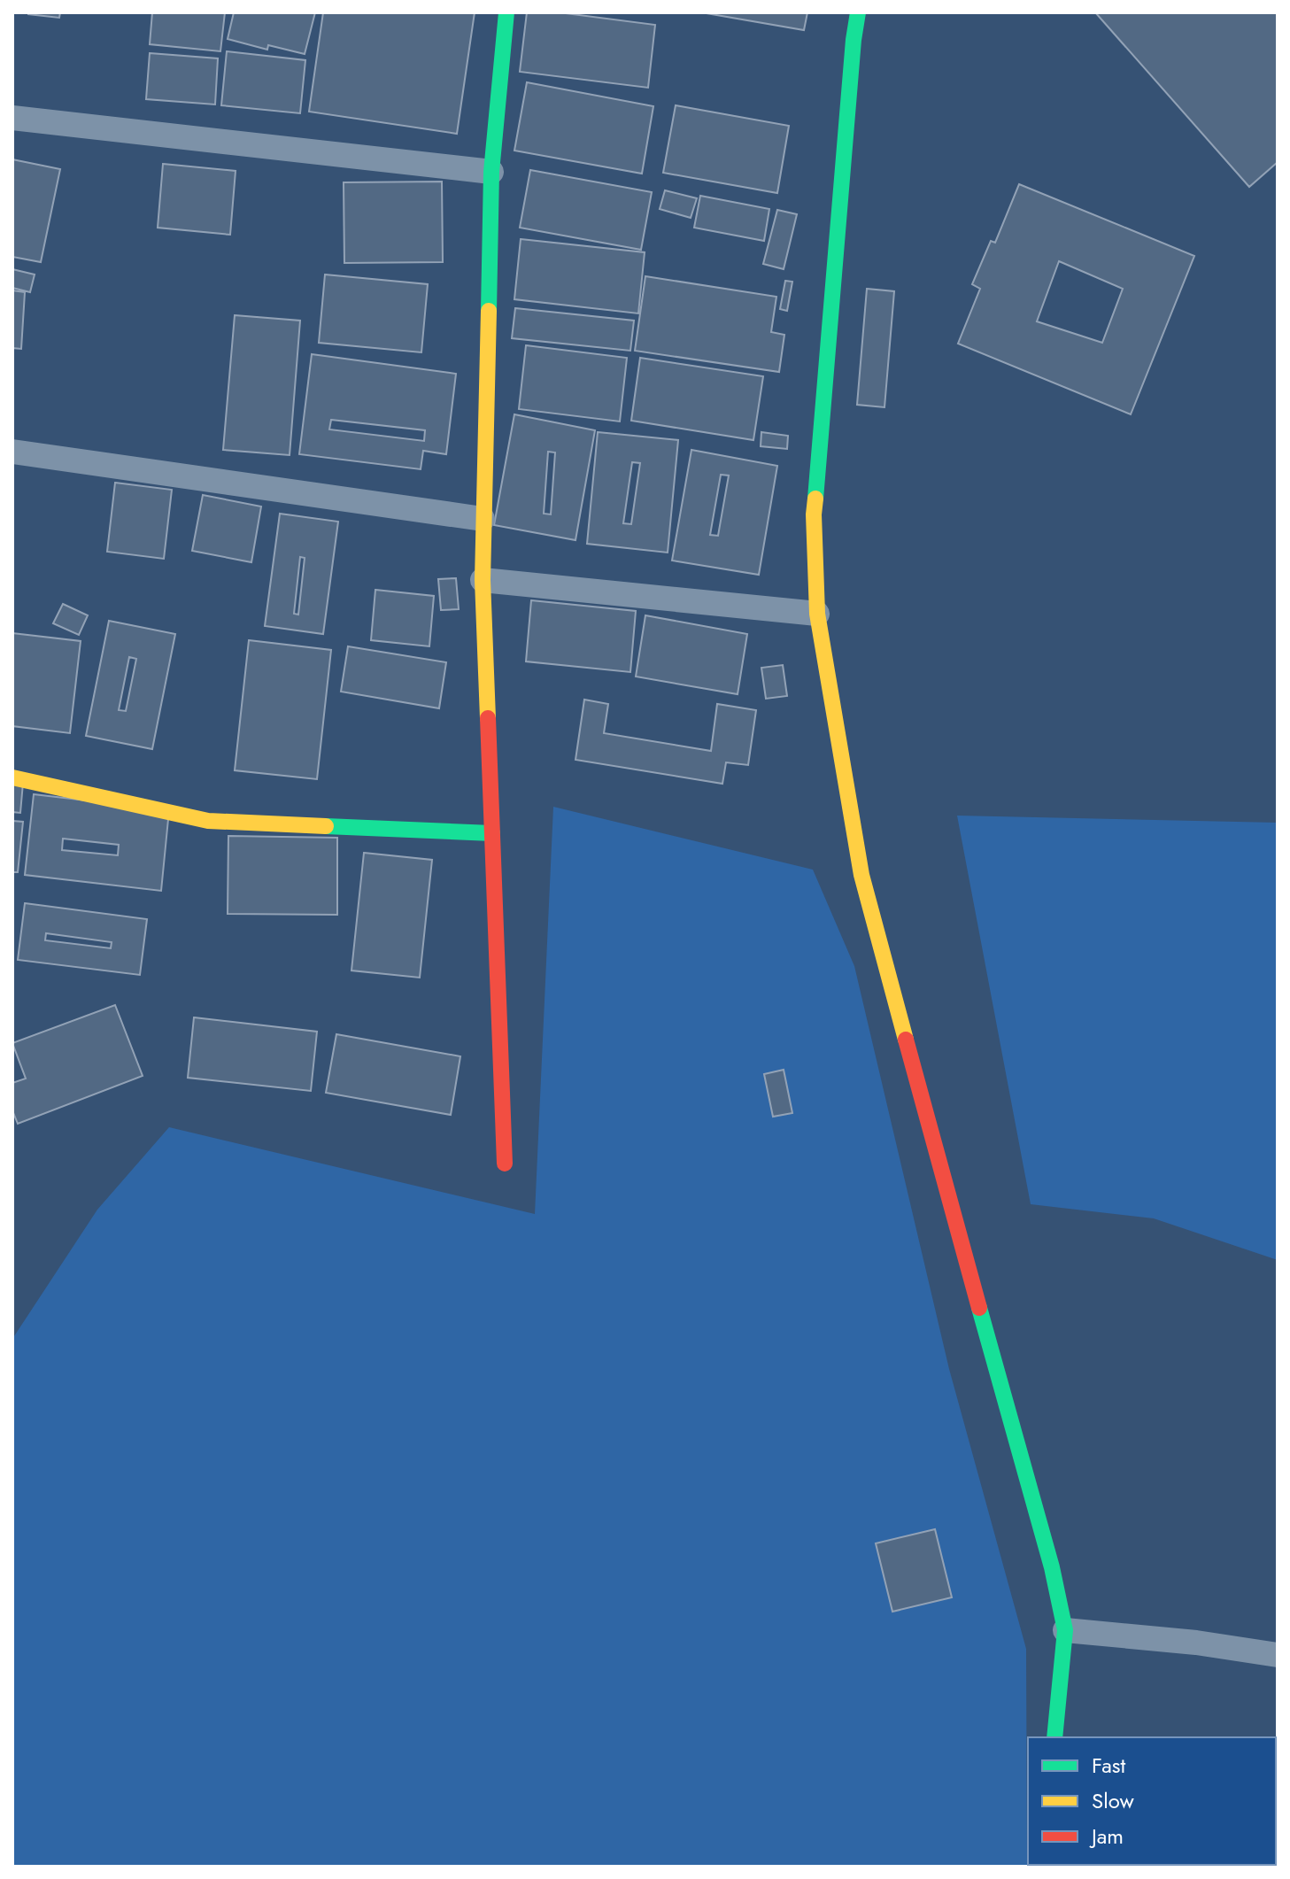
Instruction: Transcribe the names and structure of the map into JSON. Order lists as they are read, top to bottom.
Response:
{
  "legend": ["Fast", "Slow", "Jam"]
}
